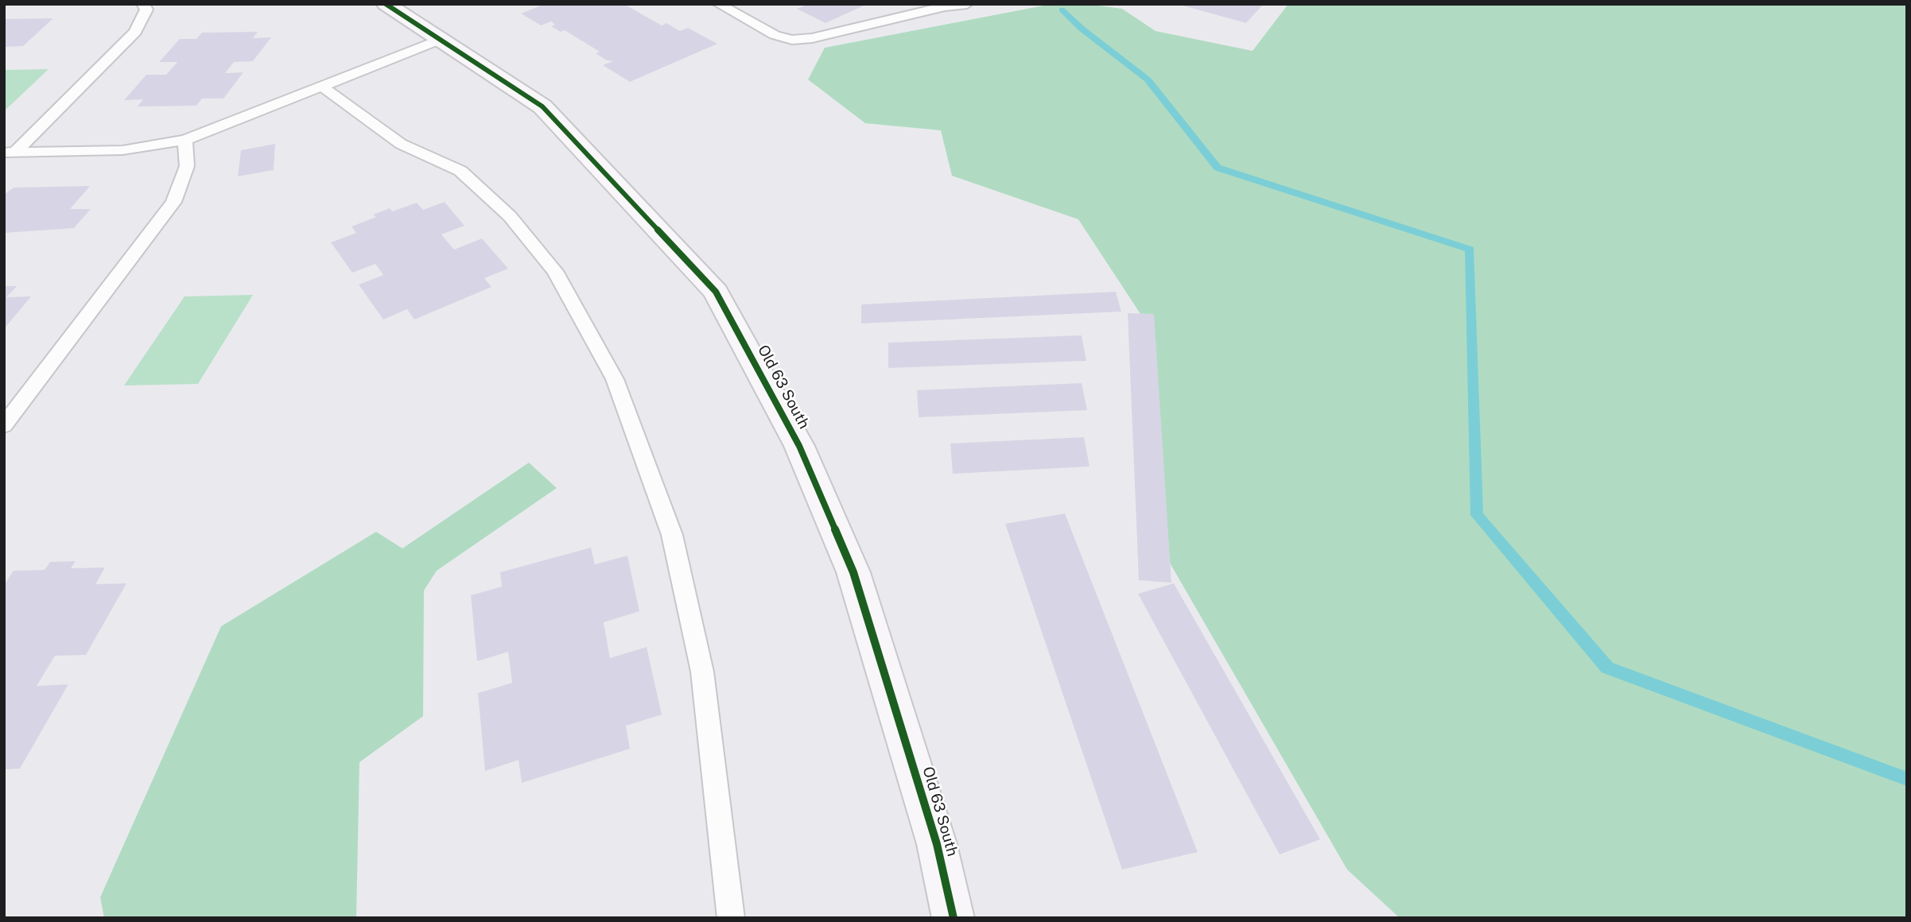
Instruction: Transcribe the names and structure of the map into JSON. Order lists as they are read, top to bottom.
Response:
{
  "streets": {
    "main road": ["Old 63 South"]
  }
}
